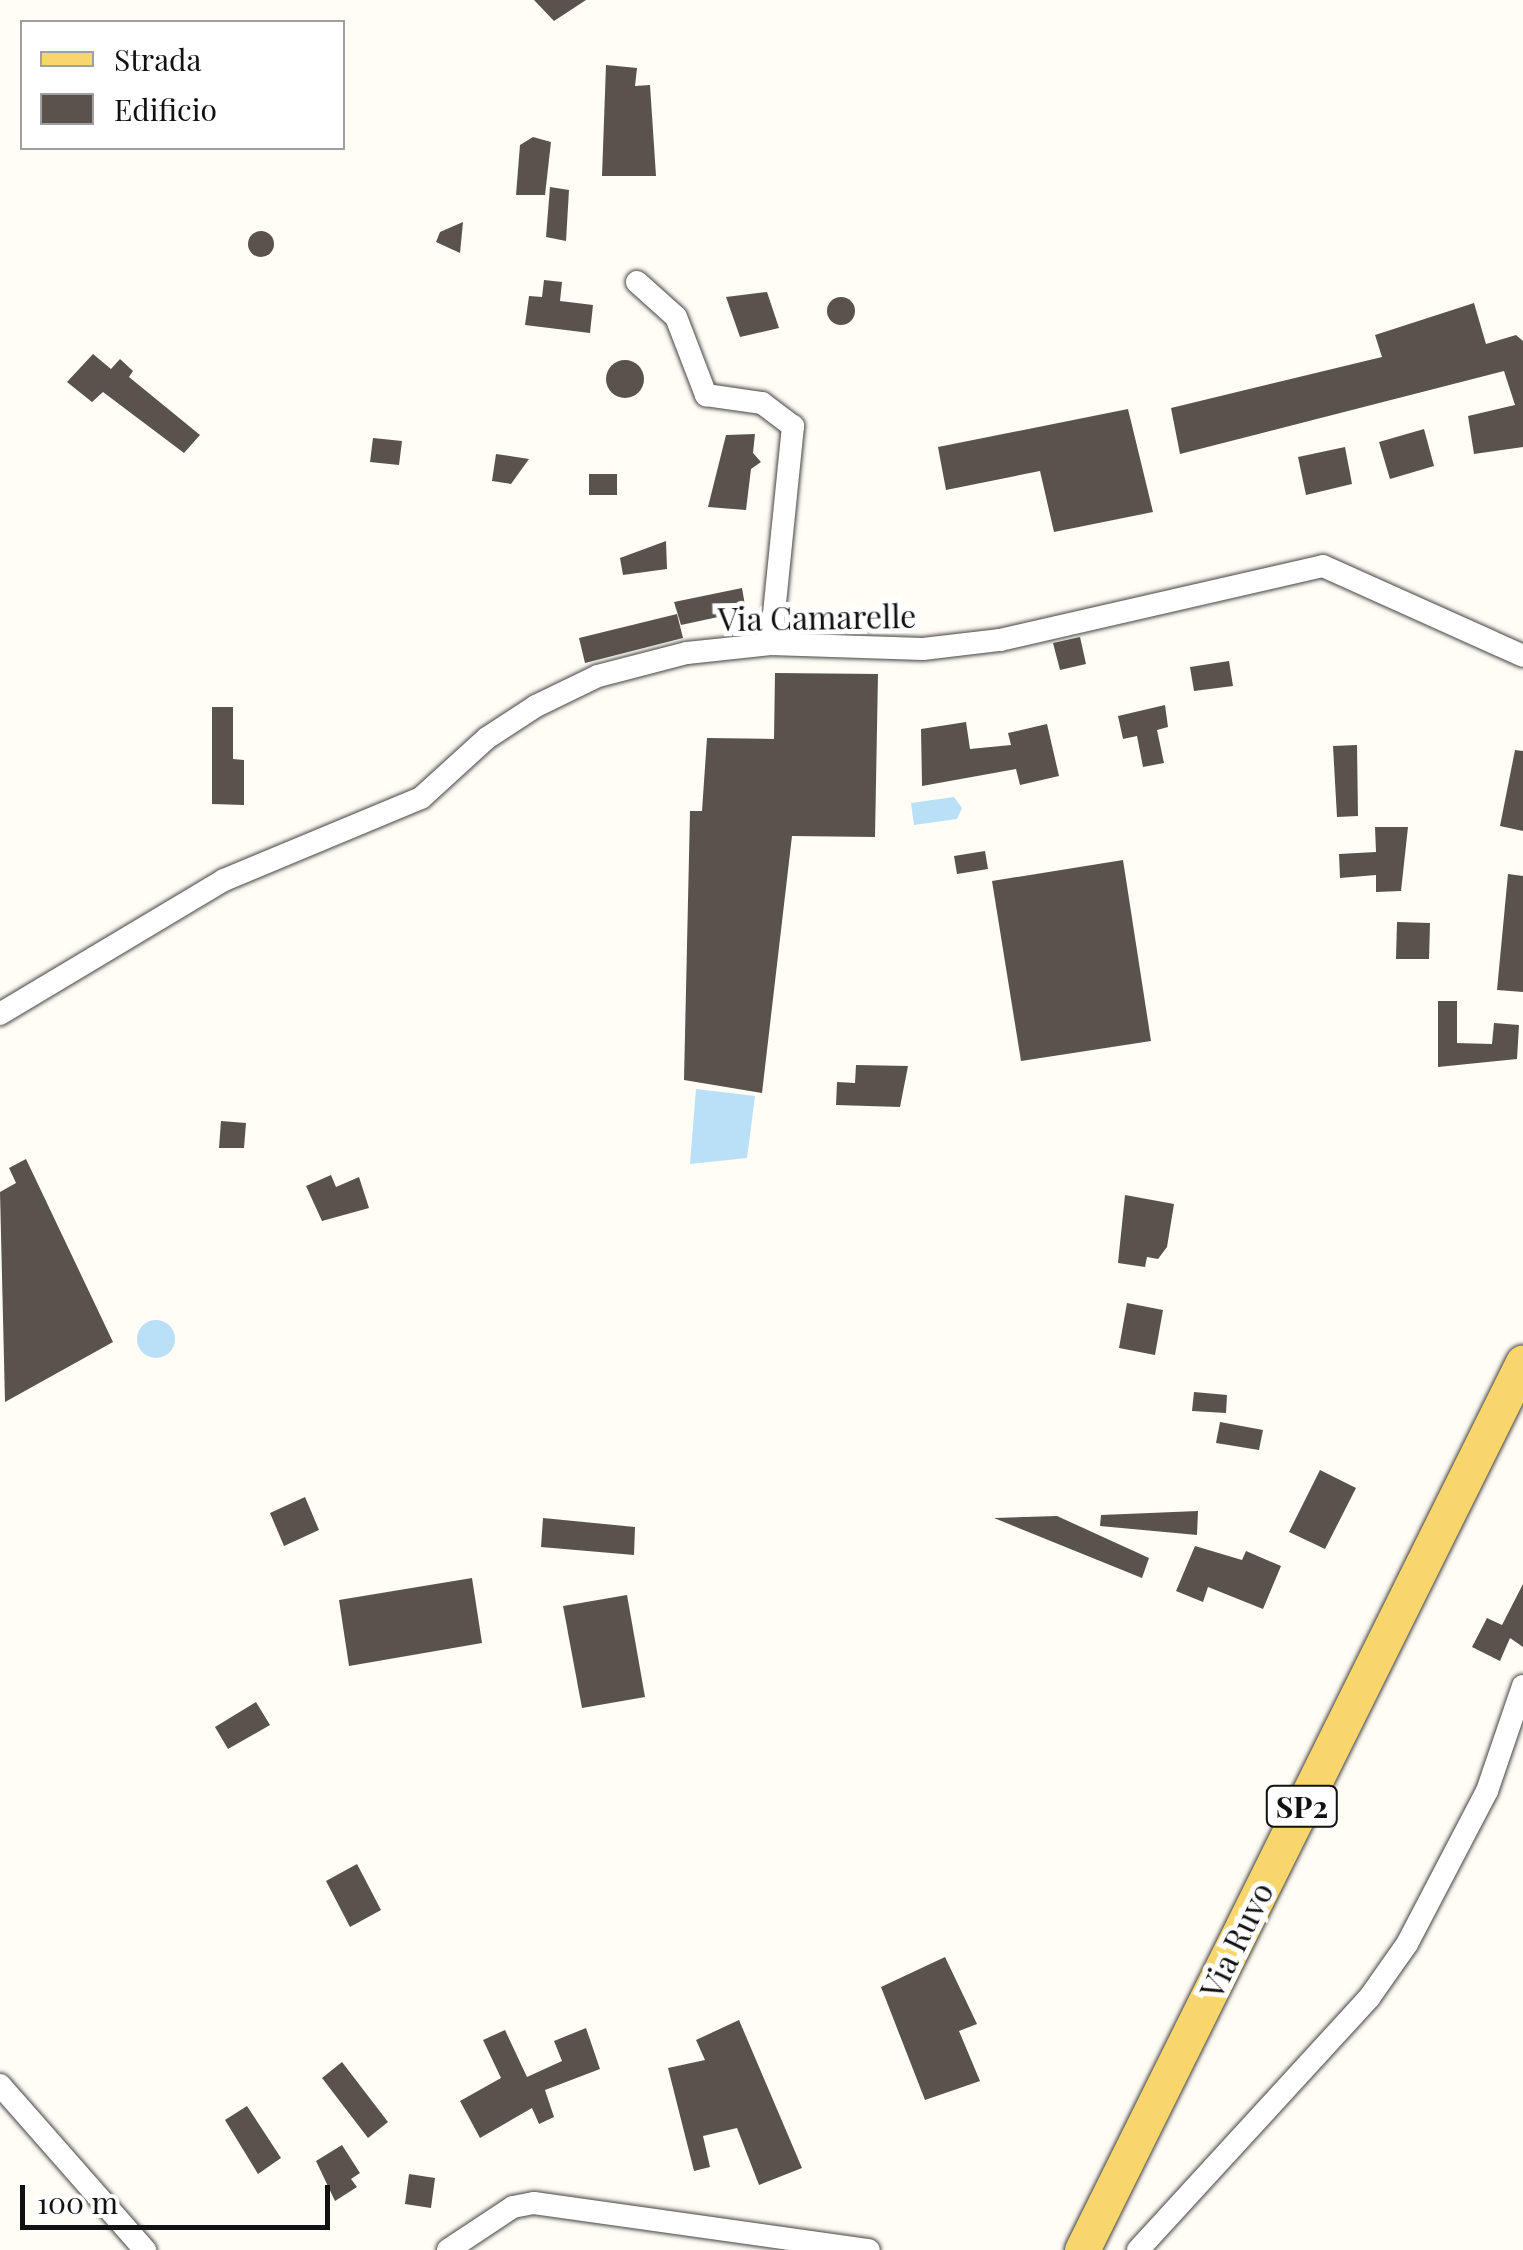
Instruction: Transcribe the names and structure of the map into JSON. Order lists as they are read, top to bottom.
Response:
{
  "streets": {
    "main road": ["SP2", "Via Ruvo"],
    "street": ["Via Camarelle"]
  },
  "legend": ["Strada", "Edificio"],
  "scale_bar": "100 m"
}
